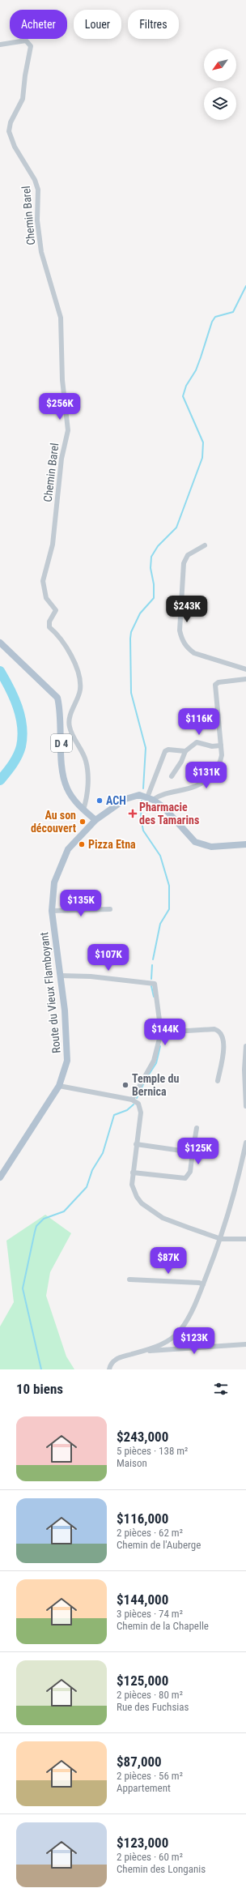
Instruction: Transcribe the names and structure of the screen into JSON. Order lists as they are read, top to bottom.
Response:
{
  "streets": {
    "main road": ["D 4", "Route du Vieux Flamboyant"],
    "street": ["Chemin Barel"]
  },
  "crossings": [
    ["Chemin Barel", "D 4"],
    ["D 4", "Route du Vieux Flamboyant"]
  ],
  "places": {
    "other": [
      "ACH",
      "Au son découvert",
      "Pizza Etna",
      "Temple du Bernica"
    ],
    "health": ["Pharmacie des Tamarins"]
  },
  "north": "bottom left",
  "page": {
    "chip": ["Acheter", "Louer", "Filtres"],
    "price": [
      "$256K",
      "$243K",
      "$116K",
      "$131K",
      "$135K",
      "$107K",
      "$144K",
      "$125K",
      "$87K",
      "$123K"
    ],
    "heading": "10 biens",
    "list": [
      {
        "name": "$243,000",
        "note": "5 pièces · 138 m² · Maison"
      },
      {
        "name": "$116,000",
        "note": "2 pièces · 62 m² · Chemin de l'Auberge"
      },
      {
        "name": "$144,000",
        "note": "3 pièces · 74 m² · Chemin de la Chapelle"
      },
      {
        "name": "$125,000",
        "note": "2 pièces · 80 m² · Rue des Fuchsias"
      },
      {
        "name": "$87,000",
        "note": "2 pièces · 56 m² · Appartement"
      },
      {
        "name": "$123,000",
        "note": "2 pièces · 60 m² · Chemin des Longanis"
      }
    ]
  }
}
